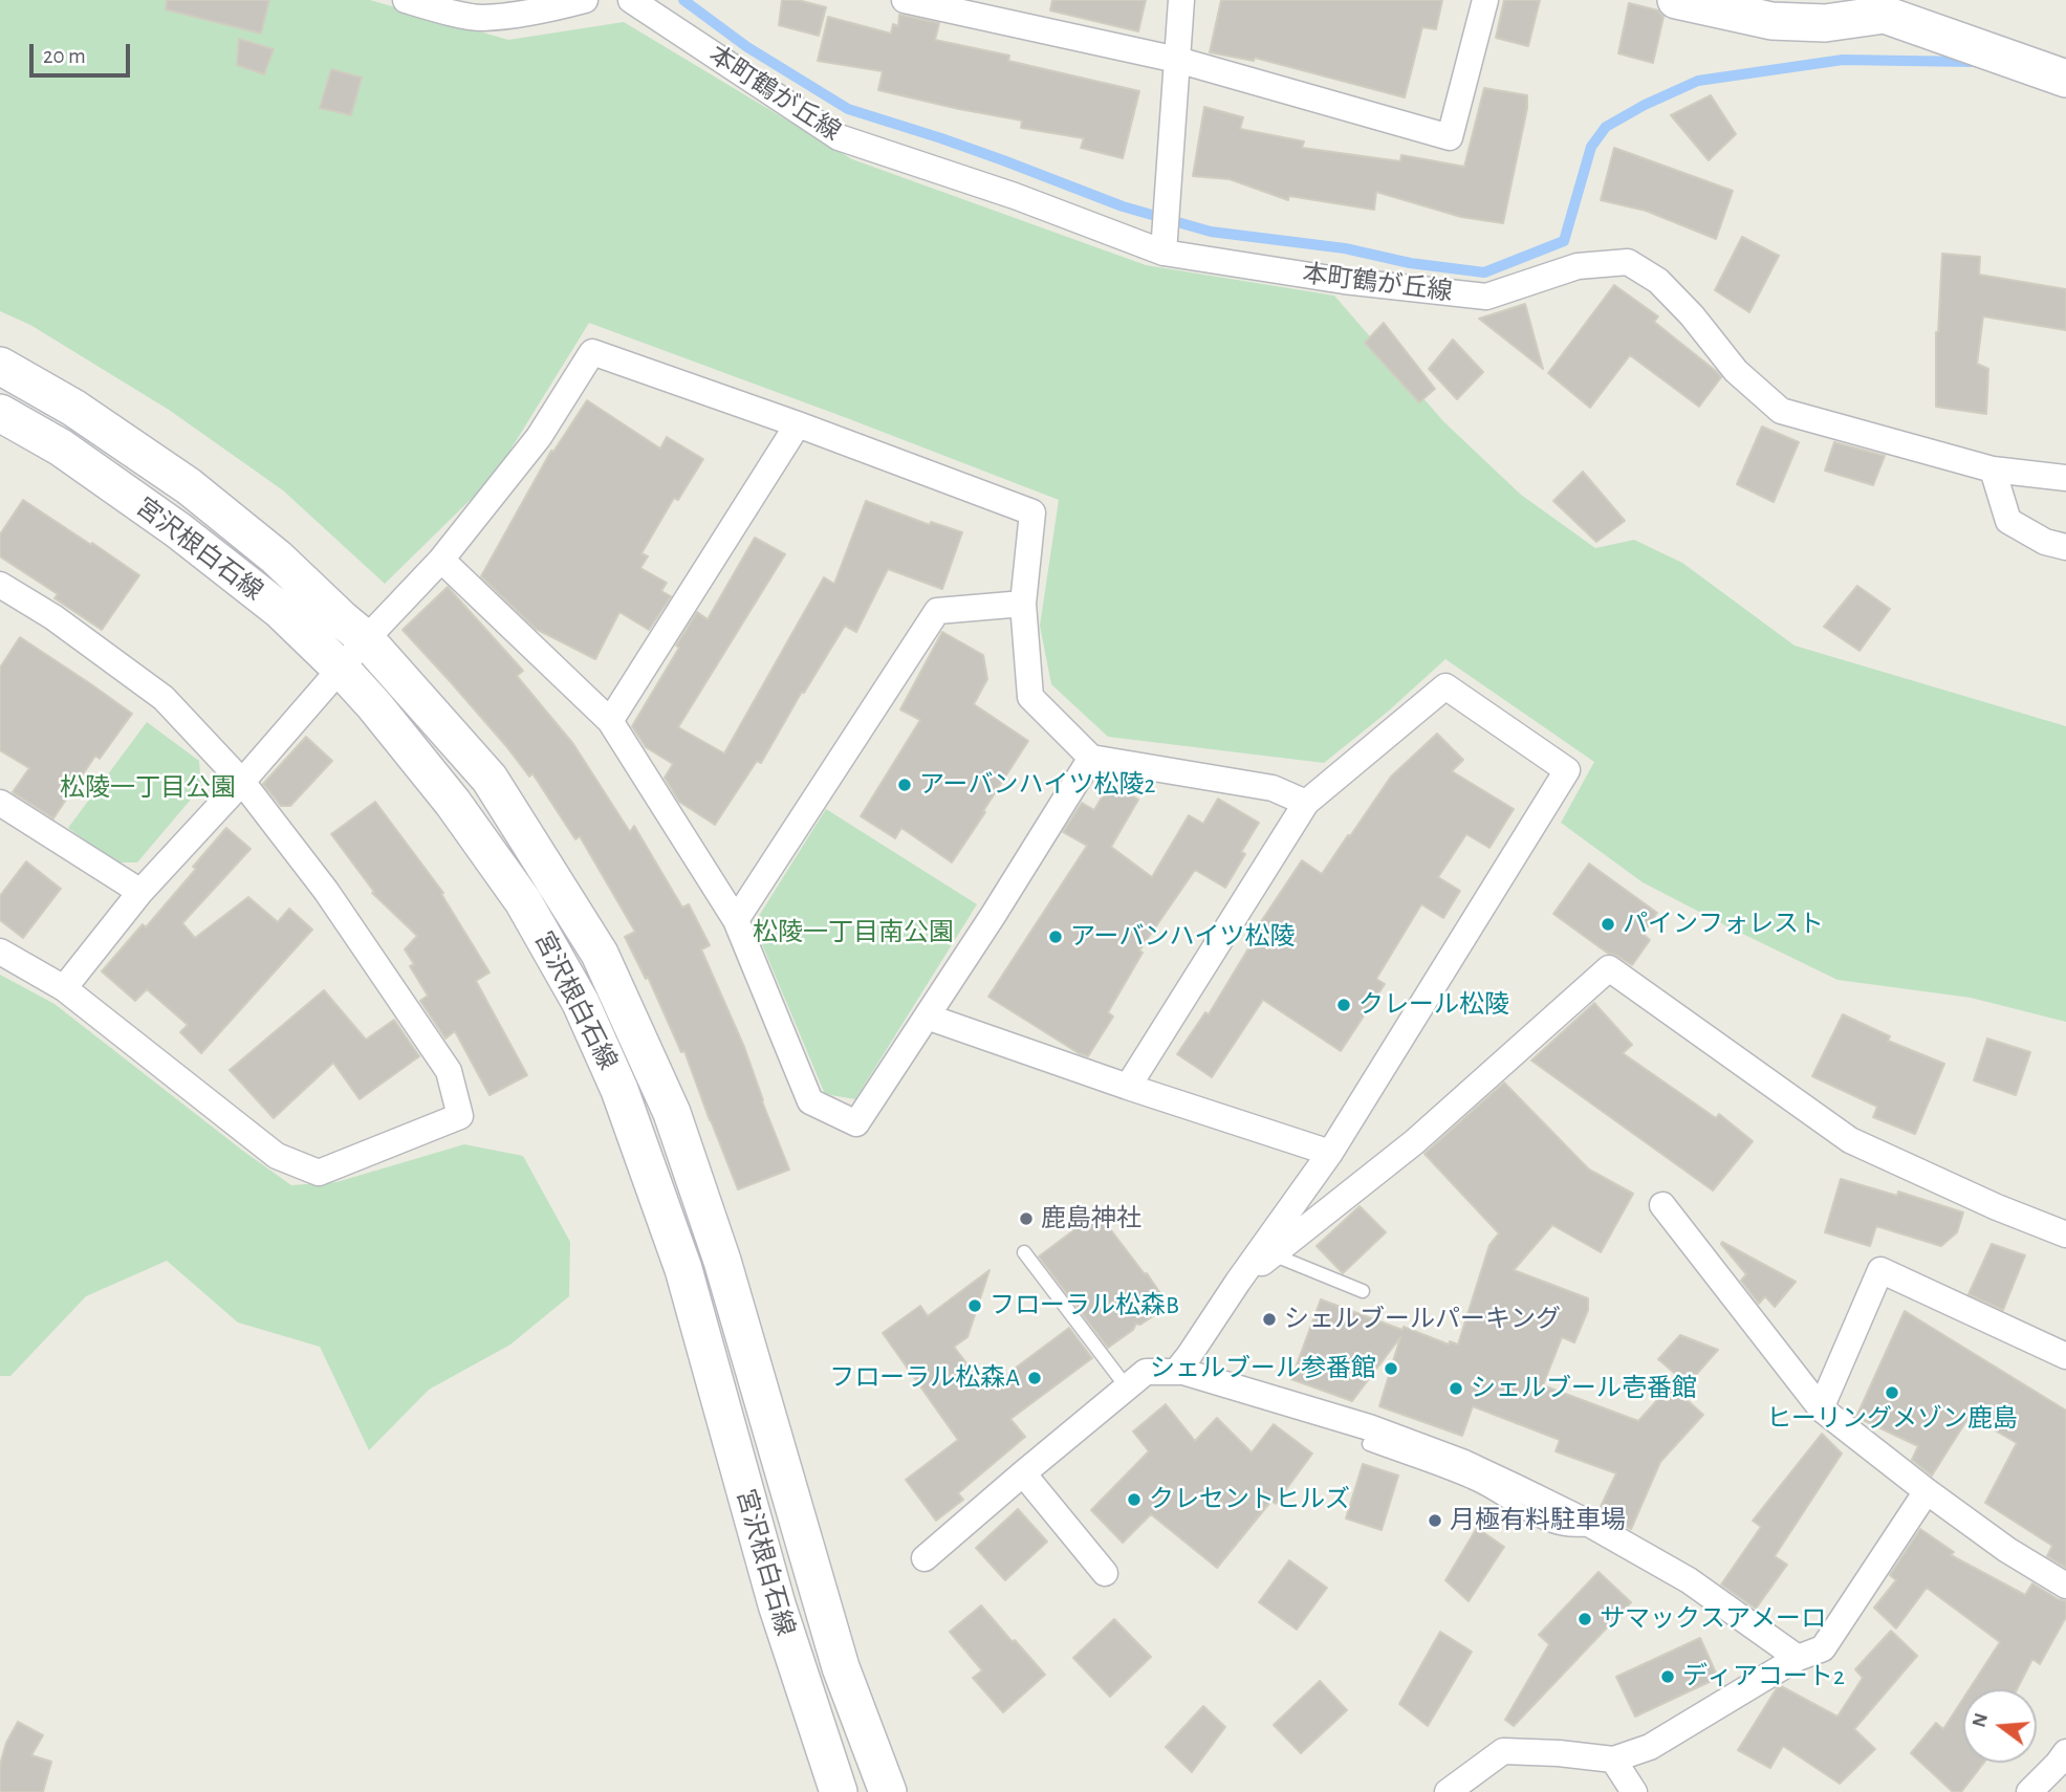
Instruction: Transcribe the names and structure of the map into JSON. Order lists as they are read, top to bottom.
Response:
{
  "streets": {
    "street": ["本町鶴が丘線", "宮沢根白石線"]
  },
  "parks": ["松陵一丁目公園", "松陵一丁目南公園"],
  "places": [
    "アーバンハイツ松陵2",
    "パインフォレスト",
    "アーバンハイツ松陵",
    "クレール松陵",
    "鹿島神社",
    "フローラル松森B",
    "シェルブールパーキング",
    "シェルブール参番館",
    "フローラル松森A",
    "シェルブール壱番館",
    "ヒーリングメゾン鹿島",
    "クレセントヒルズ",
    "月極有料駐車場",
    "サマックスアメーロ",
    "ディアコート2"
  ],
  "scale_bar": "20 m",
  "north": "left"
}
